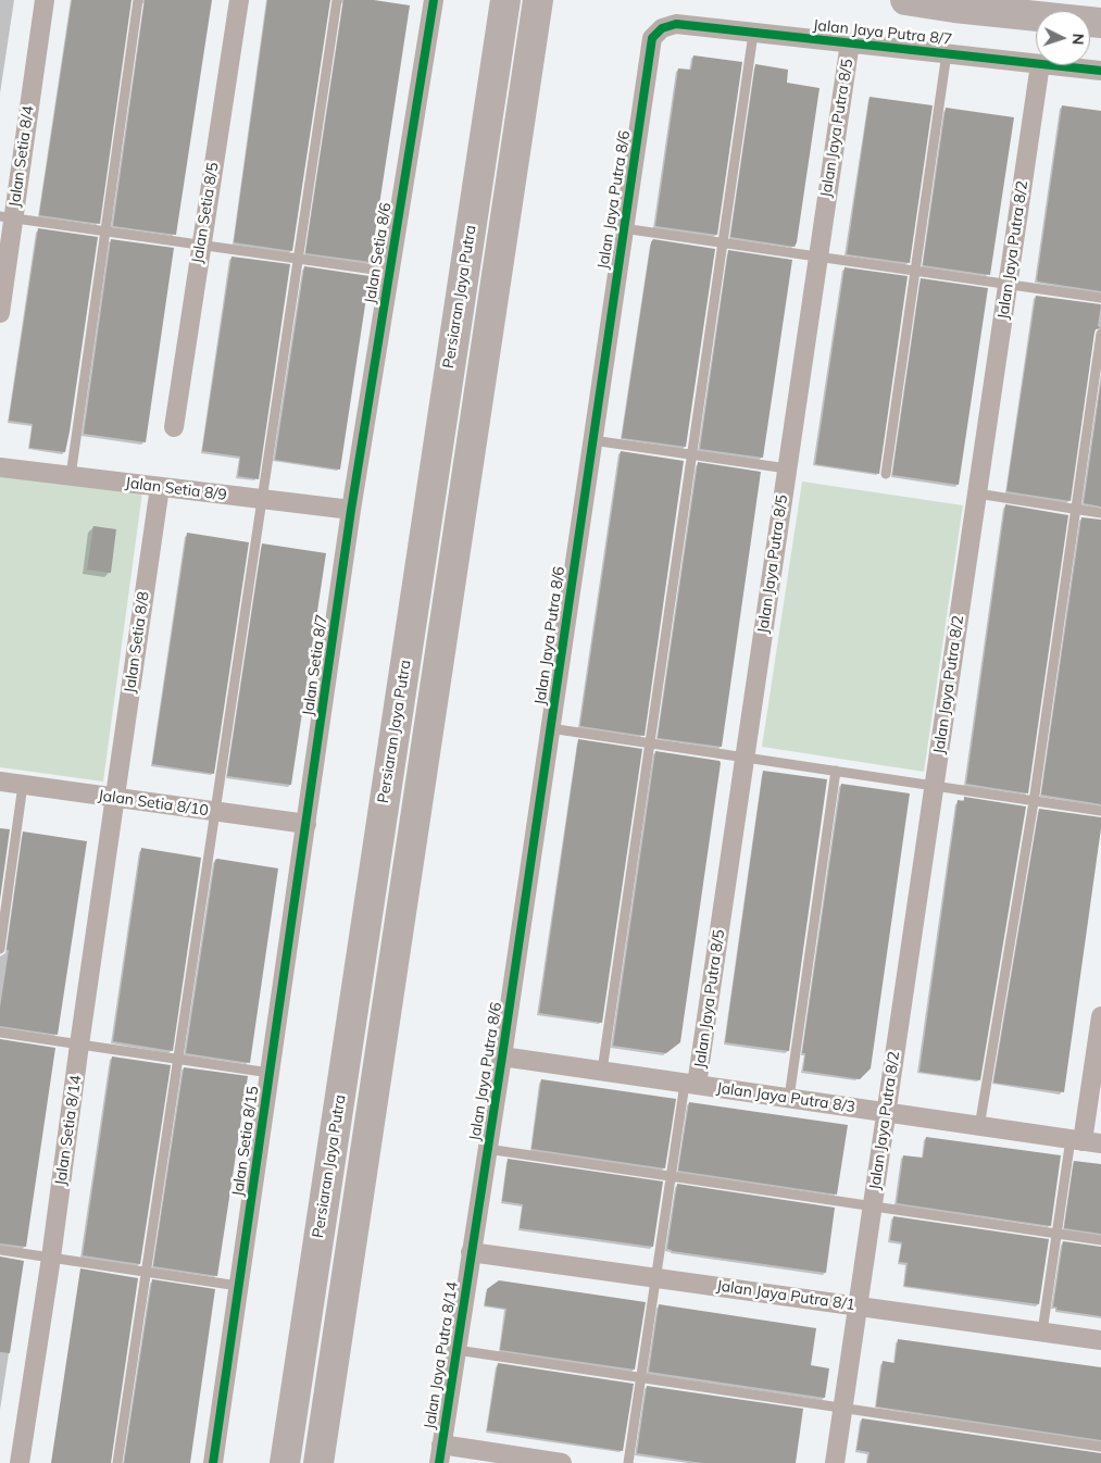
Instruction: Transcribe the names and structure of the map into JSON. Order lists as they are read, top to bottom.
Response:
{
  "streets": {
    "main road": ["Persiaran Jaya Putra"],
    "street": [
      "Jalan Jaya Putra 8/7",
      "Jalan Jaya Putra 8/5",
      "Jalan Setia 8/4",
      "Jalan Jaya Putra 8/6",
      "Jalan Setia 8/5",
      "Jalan Jaya Putra 8/2",
      "Jalan Setia 8/6",
      "Jalan Setia 8/9",
      "Jalan Setia 8/8",
      "Jalan Setia 8/7",
      "Jalan Setia 8/10",
      "Jalan Jaya Putra 8/3",
      "Jalan Setia 8/14",
      "Jalan Setia 8/15",
      "Jalan Jaya Putra 8/1",
      "Jalan Jaya Putra 8/14"
    ]
  },
  "crossings": [
    ["Jalan Jaya Putra 8/7", "Jalan Jaya Putra 8/5"],
    ["Jalan Jaya Putra 8/7", "Jalan Jaya Putra 8/6"],
    ["Jalan Jaya Putra 8/5", "Jalan Jaya Putra 8/3"],
    ["Jalan Jaya Putra 8/6", "Jalan Jaya Putra 8/3"],
    ["Jalan Jaya Putra 8/6", "Jalan Jaya Putra 8/1"],
    ["Jalan Jaya Putra 8/6", "Jalan Jaya Putra 8/14"],
    ["Jalan Jaya Putra 8/2", "Jalan Jaya Putra 8/3"],
    ["Jalan Jaya Putra 8/2", "Jalan Jaya Putra 8/1"],
    ["Jalan Setia 8/6", "Jalan Setia 8/9"],
    ["Jalan Setia 8/6", "Jalan Setia 8/7"],
    ["Jalan Setia 8/9", "Jalan Setia 8/8"],
    ["Jalan Setia 8/9", "Jalan Setia 8/7"],
    ["Jalan Setia 8/8", "Jalan Setia 8/10"],
    ["Jalan Setia 8/8", "Jalan Setia 8/14"],
    ["Jalan Setia 8/7", "Jalan Setia 8/10"],
    ["Jalan Setia 8/7", "Jalan Setia 8/15"],
    ["Jalan Setia 8/10", "Jalan Setia 8/14"],
    ["Jalan Setia 8/10", "Jalan Setia 8/15"],
    ["Jalan Jaya Putra 8/1", "Jalan Jaya Putra 8/14"]
  ],
  "north": "right"
}
